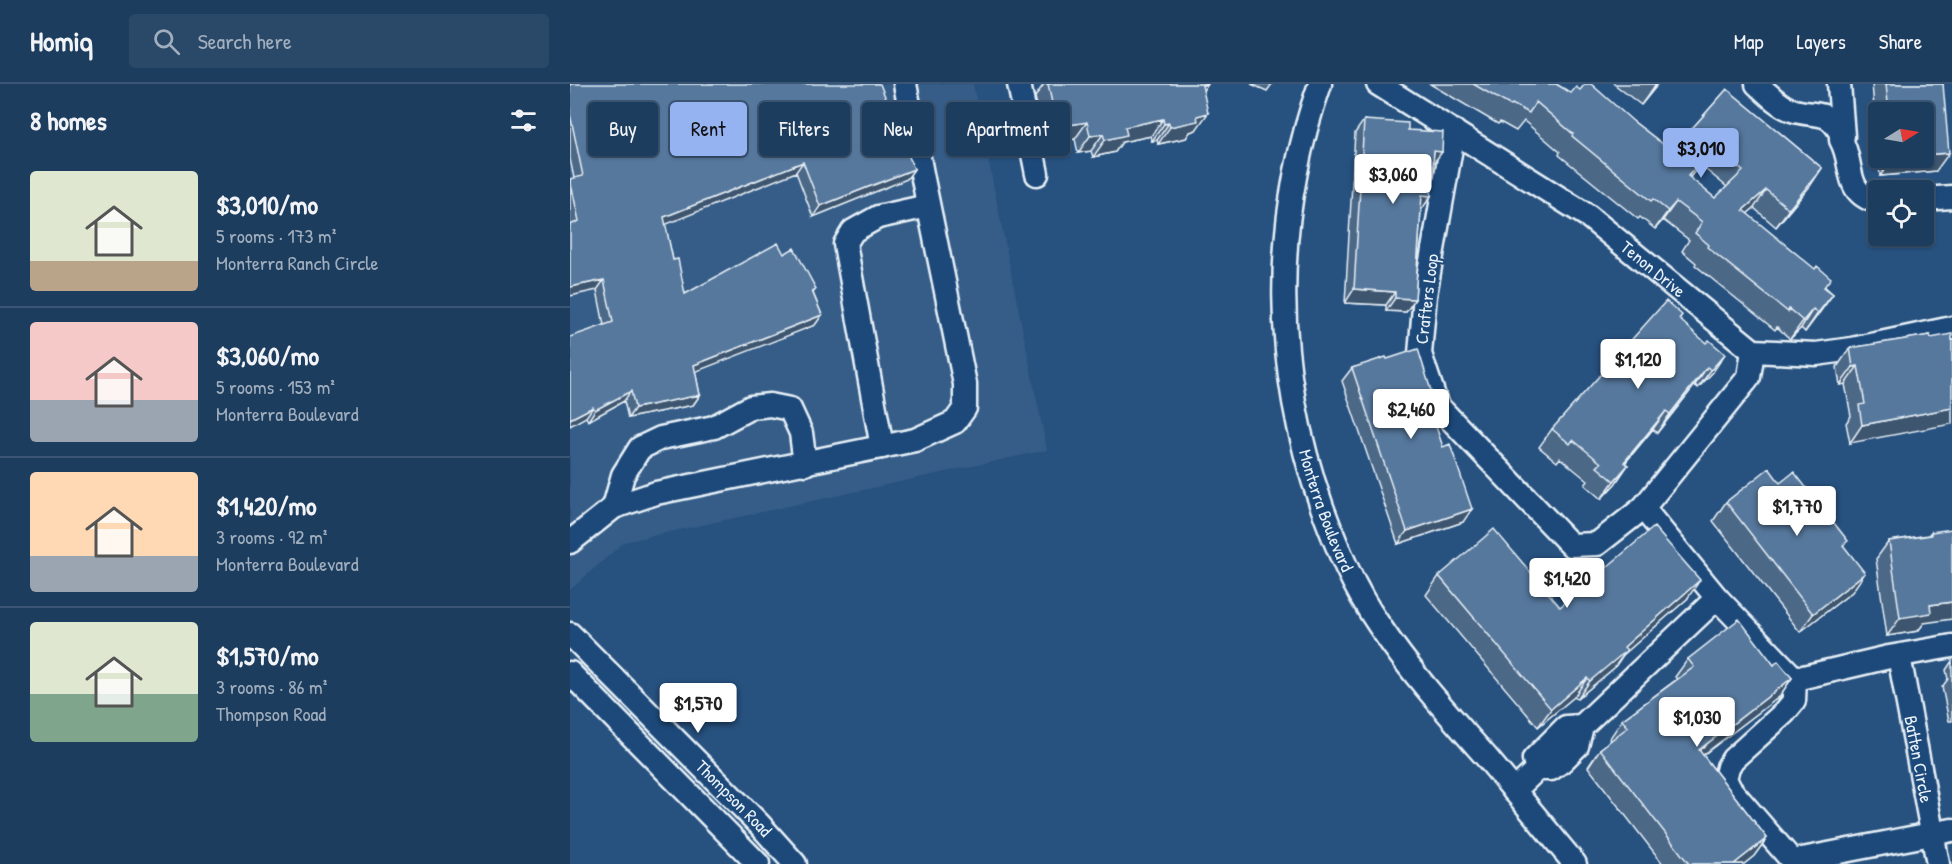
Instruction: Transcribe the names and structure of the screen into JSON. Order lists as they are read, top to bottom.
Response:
{
  "streets": {
    "street": [
      "Tenon Drive",
      "Crafters Loop",
      "Monterra Boulevard",
      "Batten Circle",
      "Thompson Road"
    ]
  },
  "crossings": [
    ["Tenon Drive", "Crafters Loop"]
  ],
  "north": "right",
  "page": {
    "header": "Homiq",
    "search": "Search here",
    "nav": ["Map", "Layers", "Share"],
    "heading": "8 homes",
    "chip": [
      "Buy",
      "Rent",
      "Filters",
      "New",
      "Apartment"
    ],
    "price": [
      "$3,010",
      "$3,060",
      "$1,120",
      "$2,460",
      "$1,770",
      "$1,420",
      "$1,570",
      "$1,030"
    ],
    "list": [
      {
        "name": "$3,010/mo",
        "note": "5 rooms · 173 m² · Monterra Ranch Circle"
      },
      {
        "name": "$3,060/mo",
        "note": "5 rooms · 153 m² · Monterra Boulevard"
      },
      {
        "name": "$1,420/mo",
        "note": "3 rooms · 92 m² · Monterra Boulevard"
      },
      {
        "name": "$1,570/mo",
        "note": "3 rooms · 86 m² · Thompson Road"
      }
    ]
  }
}
